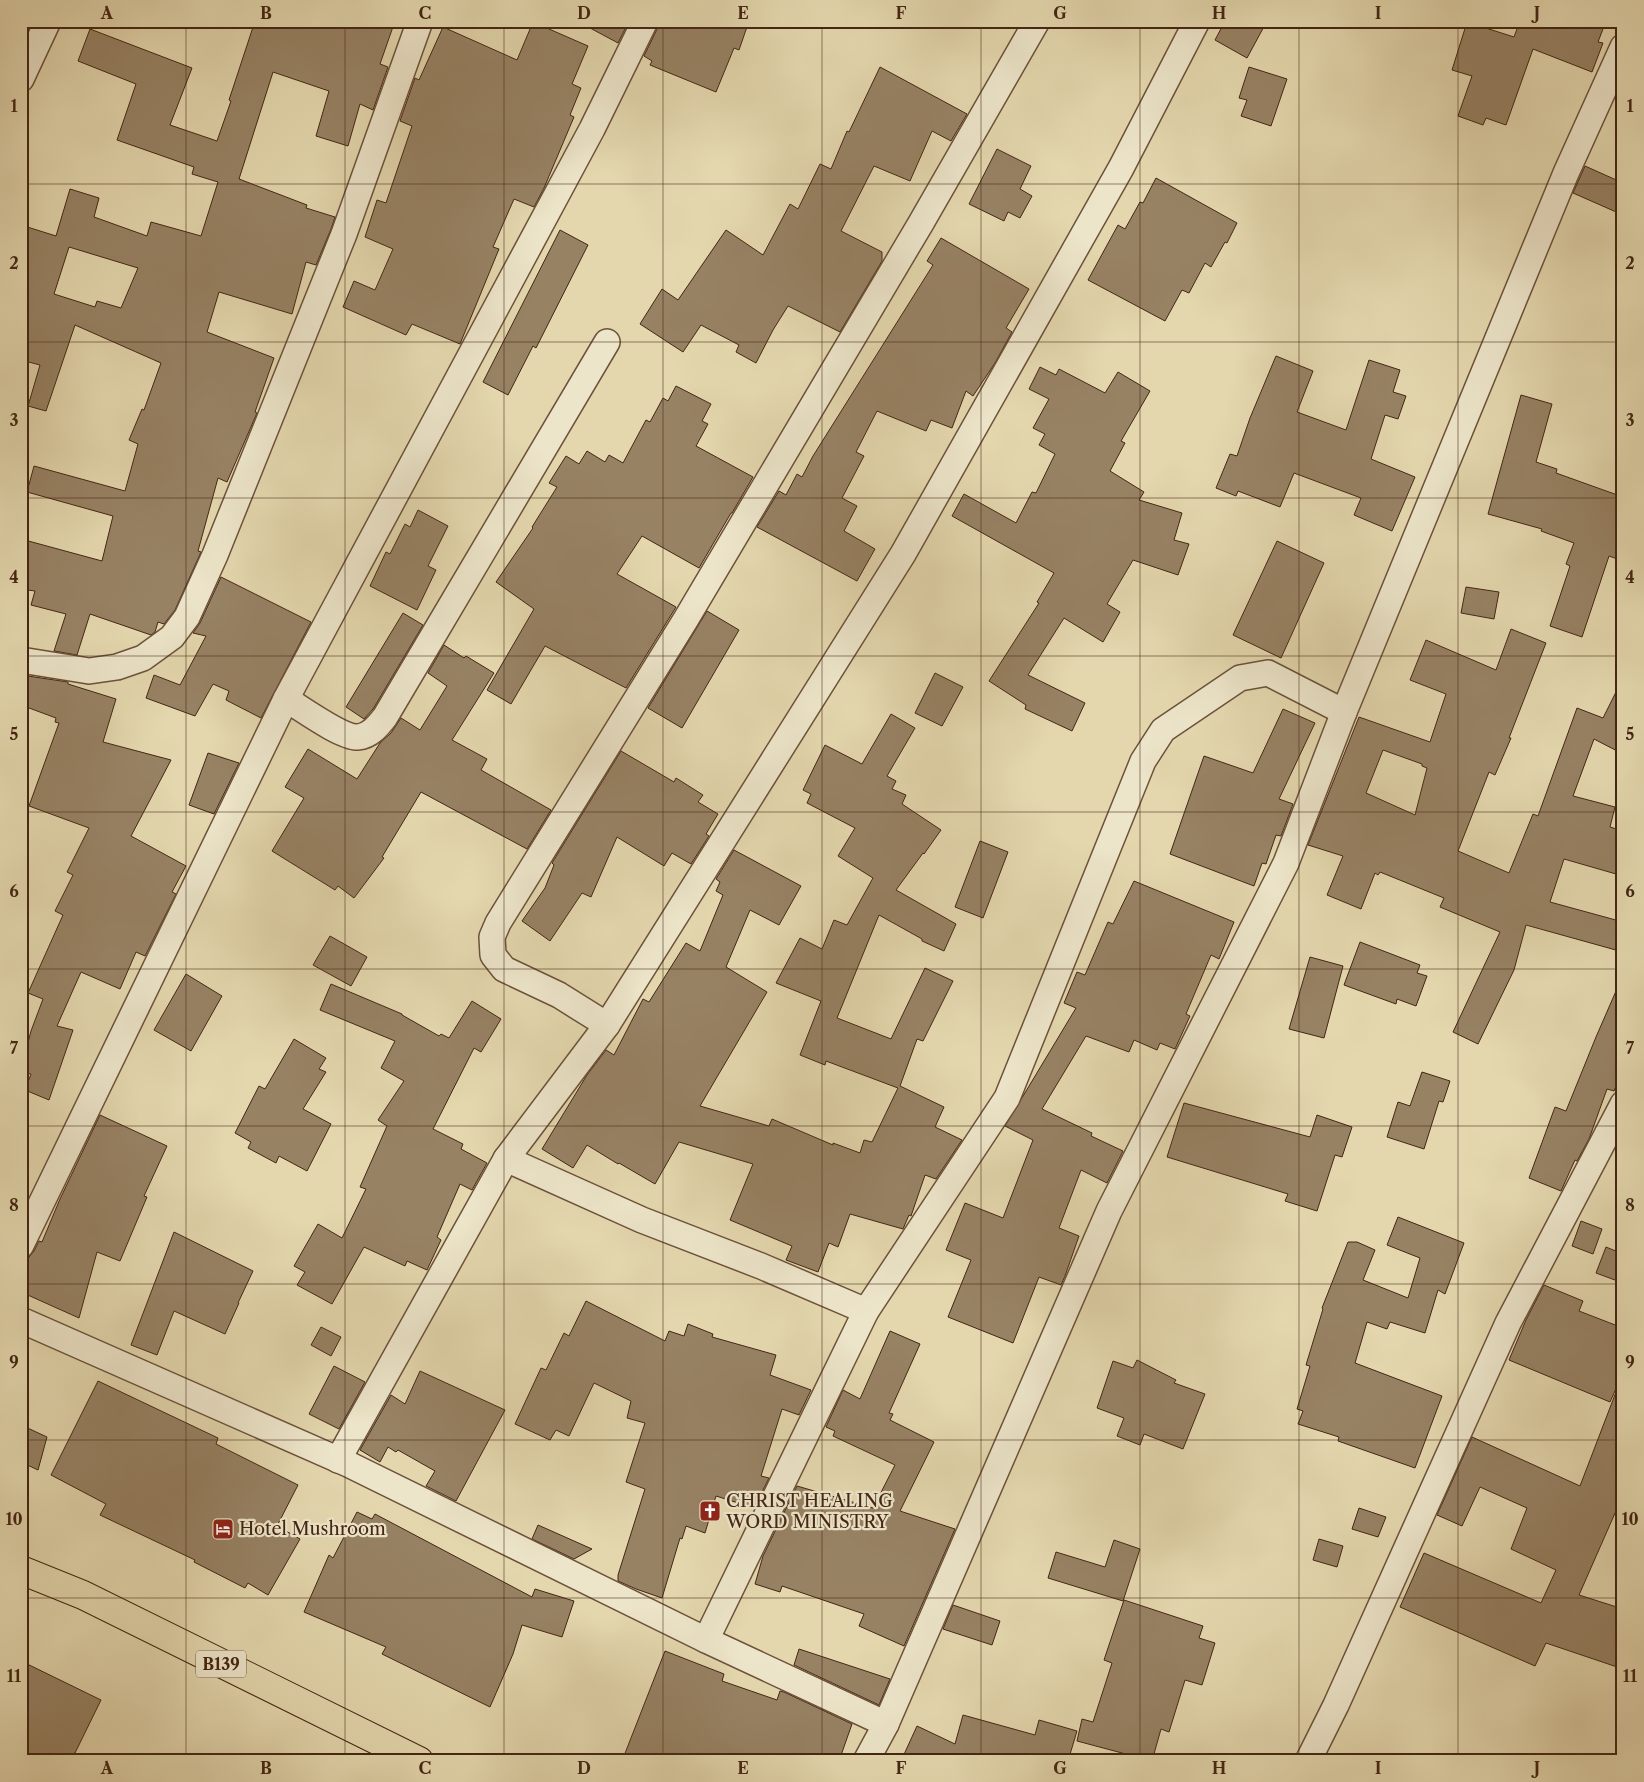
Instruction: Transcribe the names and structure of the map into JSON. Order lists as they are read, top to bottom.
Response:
{
  "streets": {
    "main road": ["B139"]
  },
  "places": {
    "church": ["CHRIST HEALING WORD MINISTRY"],
    "hotel": ["Hotel Mushroom"]
  },
  "grid": {
    "columns": [
      "A",
      "B",
      "C",
      "D",
      "E",
      "F",
      "G",
      "H",
      "I",
      "J"
    ],
    "rows": [
      "1",
      "2",
      "3",
      "4",
      "5",
      "6",
      "7",
      "8",
      "9",
      "10",
      "11"
    ]
  }
}
